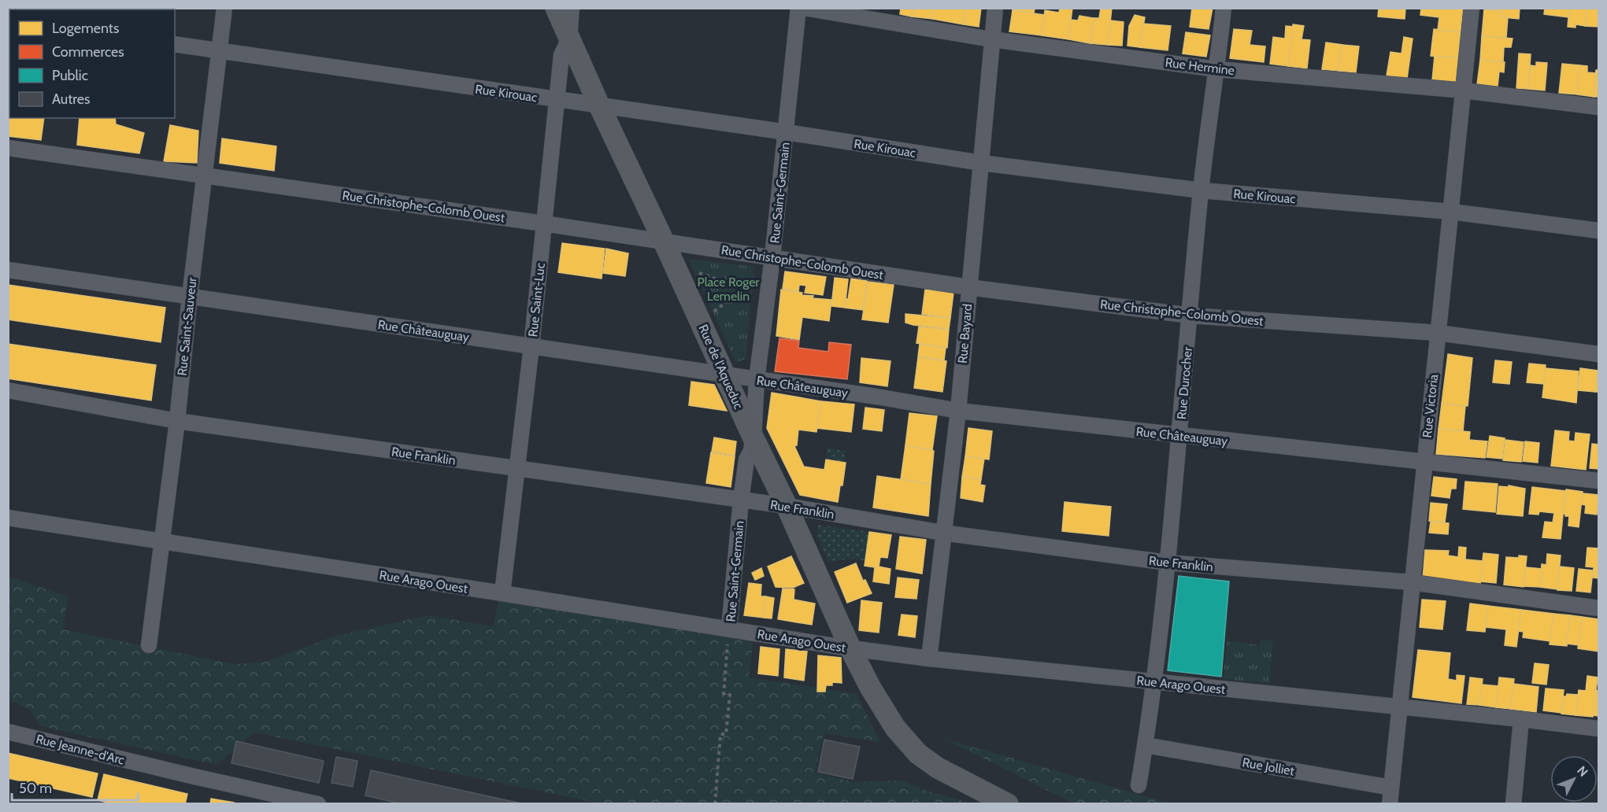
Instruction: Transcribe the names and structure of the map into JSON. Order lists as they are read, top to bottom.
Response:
{
  "streets": {
    "street": [
      "Rue Hermine",
      "Rue Kirouac",
      "Rue Saint-Germain",
      "Rue Christophe-Colomb Ouest",
      "Rue Saint-Luc",
      "Rue Saint-Sauveur",
      "Rue Châteauguay",
      "Rue Bayard",
      "Rue de l'Aqueduc",
      "Rue Durocher",
      "Rue Victoria",
      "Rue Franklin",
      "Rue Arago Ouest",
      "Rue Jeanne-d'Arc",
      "Rue Jolliet"
    ]
  },
  "crossings": [
    ["Rue Hermine", "Rue Bayard"],
    ["Rue Hermine", "Rue Durocher"],
    ["Rue Hermine", "Rue Victoria"],
    ["Rue Kirouac", "Rue Saint-Germain"],
    ["Rue Kirouac", "Rue Saint-Luc"],
    ["Rue Kirouac", "Rue Saint-Sauveur"],
    ["Rue Kirouac", "Rue Bayard"],
    ["Rue Kirouac", "Rue de l'Aqueduc"],
    ["Rue Kirouac", "Rue Durocher"],
    ["Rue Kirouac", "Rue Victoria"],
    ["Rue Saint-Germain", "Rue Christophe-Colomb Ouest"],
    ["Rue Saint-Germain", "Rue Châteauguay"],
    ["Rue Saint-Germain", "Rue de l'Aqueduc"],
    ["Rue Saint-Germain", "Rue Franklin"],
    ["Rue Saint-Germain", "Rue Arago Ouest"],
    ["Rue Christophe-Colomb Ouest", "Rue Saint-Luc"],
    ["Rue Christophe-Colomb Ouest", "Rue Saint-Sauveur"],
    ["Rue Christophe-Colomb Ouest", "Rue Bayard"],
    ["Rue Christophe-Colomb Ouest", "Rue de l'Aqueduc"],
    ["Rue Christophe-Colomb Ouest", "Rue Durocher"],
    ["Rue Christophe-Colomb Ouest", "Rue Victoria"],
    ["Rue Saint-Luc", "Rue Châteauguay"],
    ["Rue Saint-Luc", "Rue de l'Aqueduc"],
    ["Rue Saint-Luc", "Rue Franklin"],
    ["Rue Saint-Luc", "Rue Arago Ouest"],
    ["Rue Saint-Sauveur", "Rue Châteauguay"],
    ["Rue Saint-Sauveur", "Rue Franklin"],
    ["Rue Saint-Sauveur", "Rue Arago Ouest"],
    ["Rue Châteauguay", "Rue Bayard"],
    ["Rue Châteauguay", "Rue de l'Aqueduc"],
    ["Rue Châteauguay", "Rue Durocher"],
    ["Rue Châteauguay", "Rue Victoria"],
    ["Rue Bayard", "Rue Franklin"],
    ["Rue Bayard", "Rue Arago Ouest"],
    ["Rue de l'Aqueduc", "Rue Franklin"],
    ["Rue de l'Aqueduc", "Rue Arago Ouest"],
    ["Rue Durocher", "Rue Franklin"],
    ["Rue Durocher", "Rue Arago Ouest"],
    ["Rue Durocher", "Rue Jolliet"],
    ["Rue Victoria", "Rue Franklin"],
    ["Rue Victoria", "Rue Arago Ouest"],
    ["Rue Victoria", "Rue Jolliet"]
  ],
  "parks": ["Place Roger Lemelin"],
  "legend": [
    "Logements",
    "Commerces",
    "Public",
    "Autres"
  ],
  "scale_bar": "50 m",
  "north": "top right"
}
